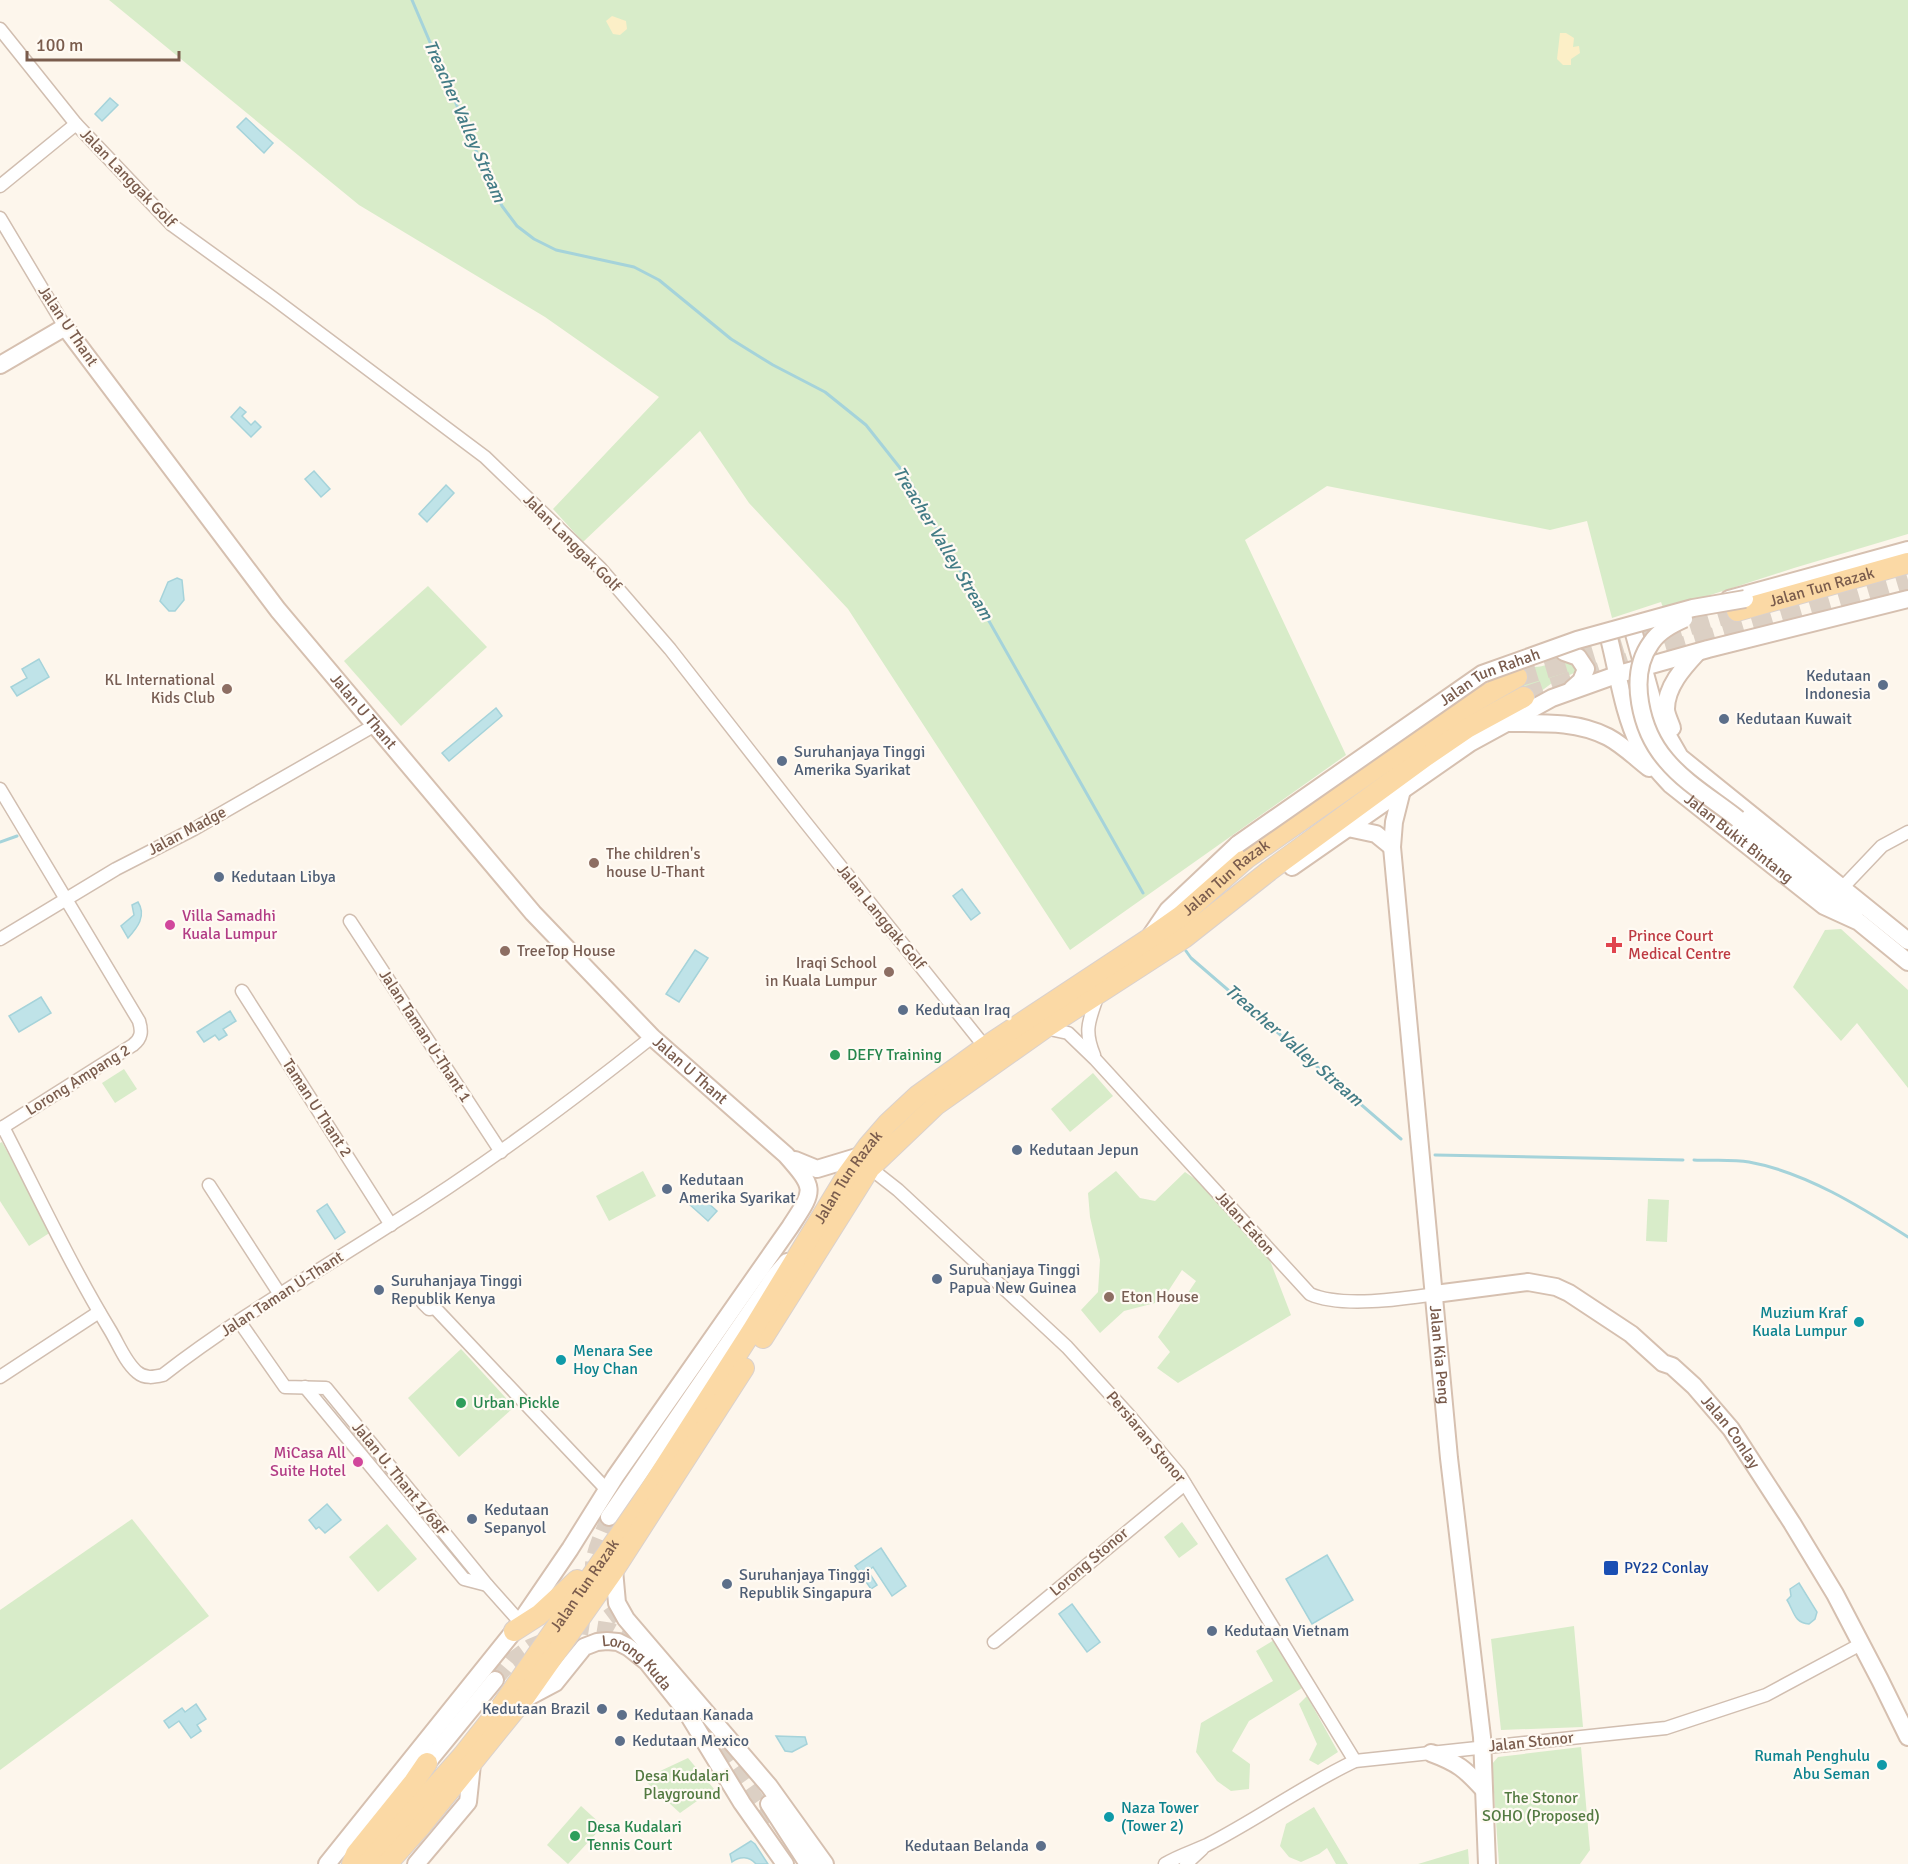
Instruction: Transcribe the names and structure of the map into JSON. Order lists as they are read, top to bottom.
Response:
{
  "streets": {
    "main road": [
      "Jalan U Thant",
      "Jalan Tun Razak",
      "Jalan Tun Rahah",
      "Jalan Bukit Bintang",
      "Jalan Kia Peng",
      "Jalan Conlay",
      "Lorong Kuda"
    ],
    "street": [
      "Jalan Langgak Golf",
      "Jalan Madge",
      "Jalan Taman U-Thant 1",
      "Lorong Ampang 2",
      "Taman U Thant 2",
      "Jalan Eaton",
      "Jalan Taman U-Thant",
      "Persiaran Stonor",
      "Jalan U. Thant 1/68F",
      "Lorong Stonor",
      "Jalan Stonor"
    ]
  },
  "crossings": [
    ["Jalan Langgak Golf", "Jalan Tun Razak"],
    ["Jalan U Thant", "Jalan Tun Razak"],
    ["Jalan U Thant", "Jalan Madge"],
    ["Jalan U Thant", "Jalan Taman U-Thant"],
    ["Jalan U Thant", "Persiaran Stonor"],
    ["Jalan Tun Razak", "Jalan Tun Rahah"],
    ["Jalan Tun Razak", "Jalan Eaton"],
    ["Jalan Tun Razak", "Persiaran Stonor"],
    ["Jalan Tun Razak", "Jalan U. Thant 1/68F"],
    ["Jalan Tun Razak", "Lorong Kuda"],
    ["Jalan Madge", "Lorong Ampang 2"],
    ["Jalan Taman U-Thant 1", "Jalan Taman U-Thant"],
    ["Lorong Ampang 2", "Jalan Taman U-Thant"],
    ["Taman U Thant 2", "Jalan Taman U-Thant"],
    ["Jalan Eaton", "Jalan Kia Peng"],
    ["Jalan Eaton", "Jalan Conlay"],
    ["Jalan Taman U-Thant", "Jalan U. Thant 1/68F"],
    ["Jalan Kia Peng", "Jalan Conlay"],
    ["Jalan Kia Peng", "Jalan Stonor"],
    ["Jalan Conlay", "Jalan Stonor"],
    ["Persiaran Stonor", "Lorong Stonor"],
    ["Persiaran Stonor", "Jalan Stonor"]
  ],
  "water": ["Treacher Valley Stream"],
  "parks": ["Desa Kudalari Playground", "The Stonor SOHO (Proposed)"],
  "places": {
    "other": [
      "Kedutaan Indonesia",
      "KL International Kids Club",
      "Kedutaan Kuwait",
      "Suruhanjaya Tinggi Amerika Syarikat",
      "The children's house U-Thant",
      "Kedutaan Libya",
      "Villa Samadhi Kuala Lumpur",
      "TreeTop House",
      "Iraqi School in Kuala Lumpur",
      "Kedutaan Iraq",
      "DEFY Training",
      "Kedutaan Jepun",
      "Kedutaan Amerika Syarikat",
      "Suruhanjaya Tinggi Papua New Guinea",
      "Suruhanjaya Tinggi Republik Kenya",
      "Eton House",
      "Muzium Kraf Kuala Lumpur",
      "Menara See Hoy Chan",
      "Urban Pickle",
      "MiCasa All Suite Hotel",
      "Kedutaan Sepanyol",
      "Suruhanjaya Tinggi Republik Singapura",
      "Kedutaan Vietnam",
      "Kedutaan Brazil",
      "Kedutaan Kanada",
      "Kedutaan Mexico",
      "Rumah Penghulu Abu Seman",
      "Naza Tower (Tower 2)",
      "Desa Kudalari Tennis Court",
      "Kedutaan Belanda"
    ],
    "health": ["Prince Court Medical Centre"],
    "transit": ["PY22 Conlay"]
  },
  "scale_bar": "100 m"
}
